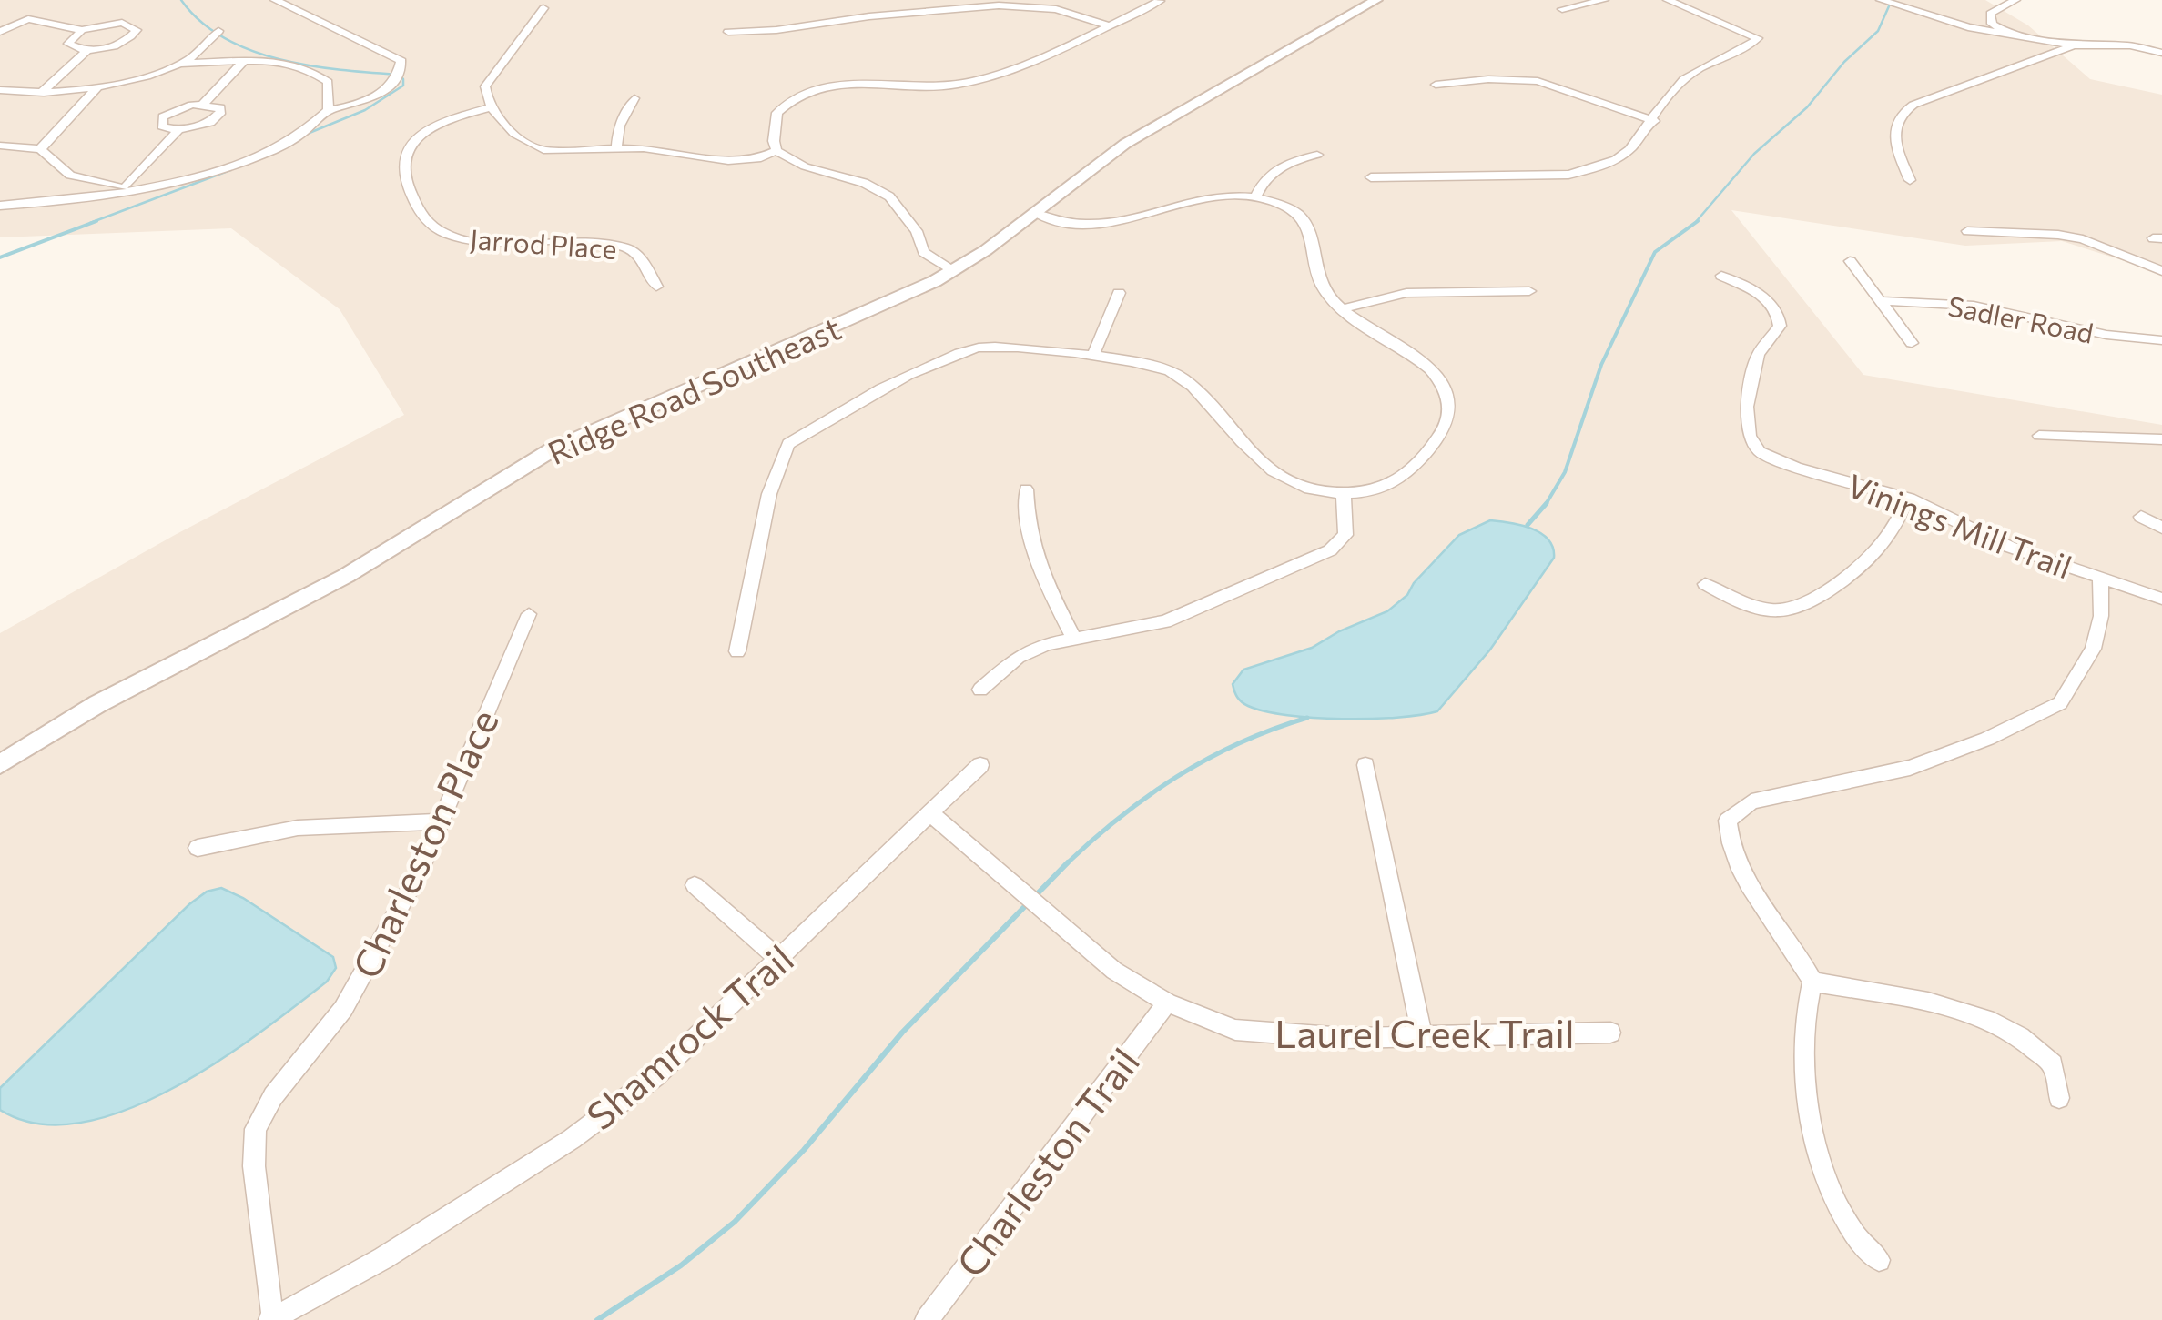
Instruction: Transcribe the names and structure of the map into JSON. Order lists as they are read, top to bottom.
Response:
{
  "streets": {
    "street": [
      "Jarrod Place",
      "Sadler Road",
      "Ridge Road Southeast",
      "Vinings Mill Trail",
      "Charleston Place",
      "Laurel Creek Trail",
      "Shamrock Trail",
      "Charleston Trail"
    ]
  },
  "crossings": [
    ["Charleston Place", "Shamrock Trail"],
    ["Laurel Creek Trail", "Shamrock Trail"],
    ["Laurel Creek Trail", "Charleston Trail"]
  ]
}
